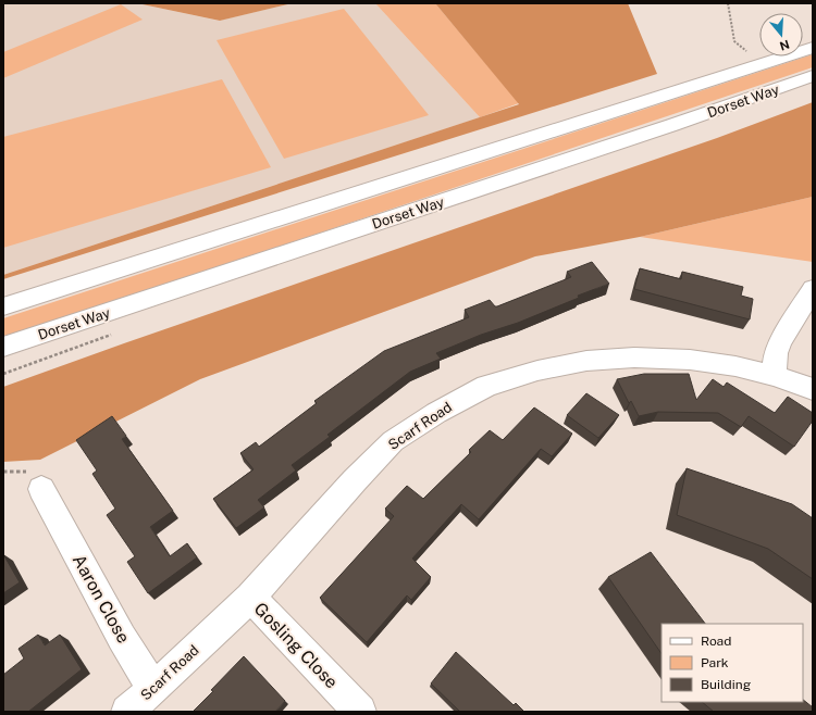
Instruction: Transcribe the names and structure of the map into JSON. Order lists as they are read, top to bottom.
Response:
{
  "streets": {
    "main road": [
      "Dorset Way",
      "Scarf Road",
      "Aaron Close",
      "Gosling Close"
    ]
  },
  "crossings": [
    ["Scarf Road", "Aaron Close"],
    ["Scarf Road", "Gosling Close"]
  ],
  "legend": ["Road", "Park", "Building"],
  "north": "bottom"
}
